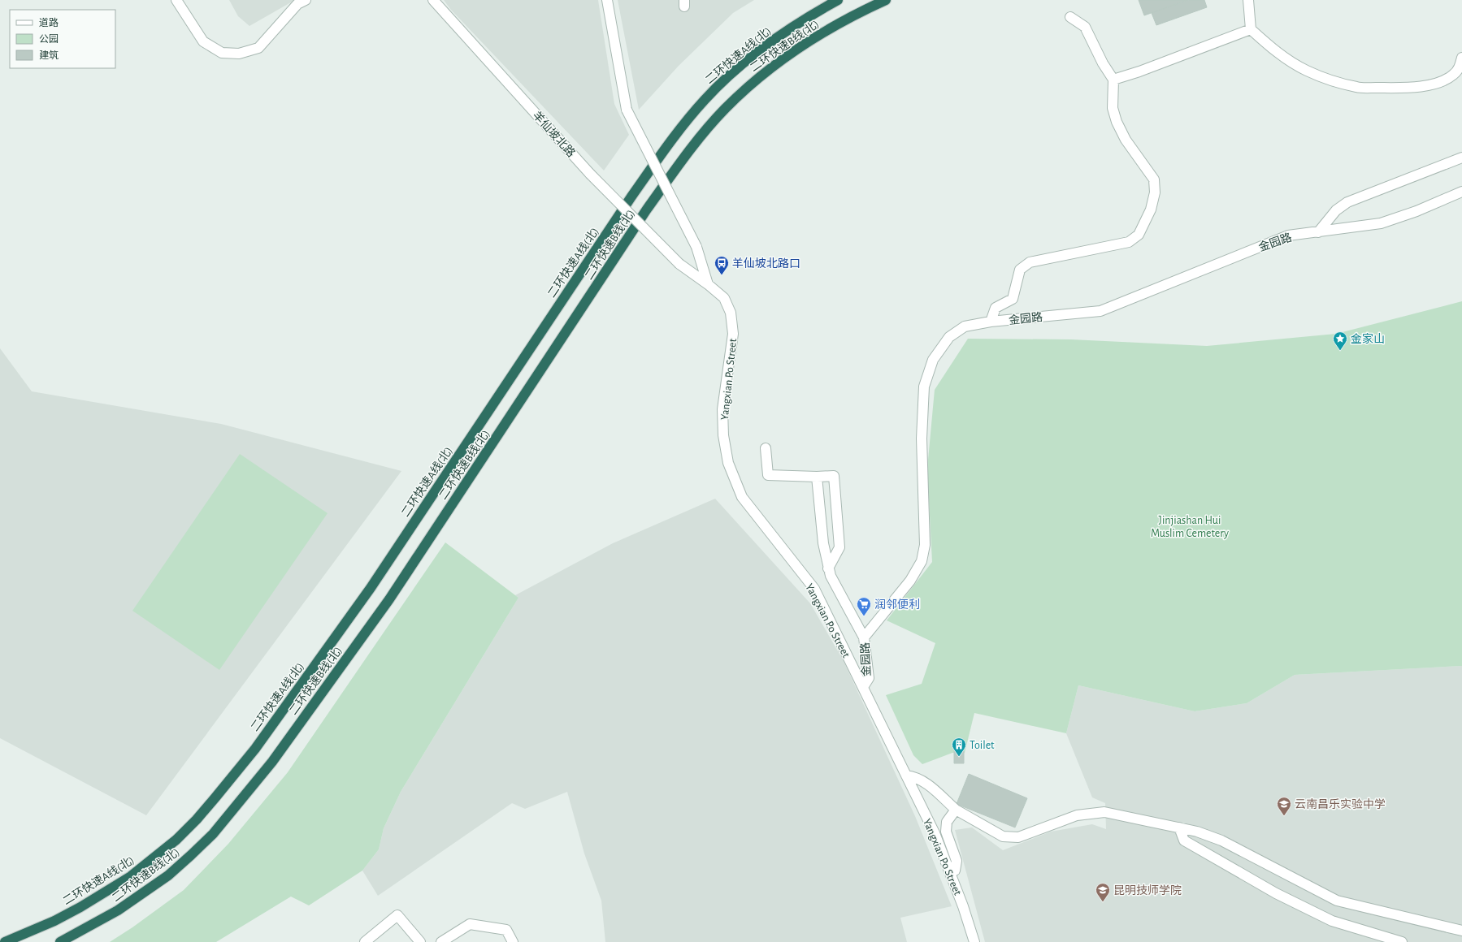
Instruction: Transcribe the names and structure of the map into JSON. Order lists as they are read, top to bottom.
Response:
{
  "streets": {
    "highway": ["二环快速B线(北)", "二环快速A线(北)"],
    "street": ["羊仙坡北路", "金园路", "Yangxian Po Street"]
  },
  "crossings": [
    ["羊仙坡北路", "Yangxian Po Street"],
    ["金园路", "Yangxian Po Street"]
  ],
  "parks": ["Jinjiashan Hui Muslim Cemetery"],
  "places": {
    "bus stop": ["羊仙坡北路口"],
    "place": ["金家山"],
    "supermarket": ["润邻便利"],
    "building": ["Toilet"],
    "school or university": ["云南昌乐实验中学", "昆明技师学院"]
  },
  "legend": ["道路", "公园", "建筑"]
}
